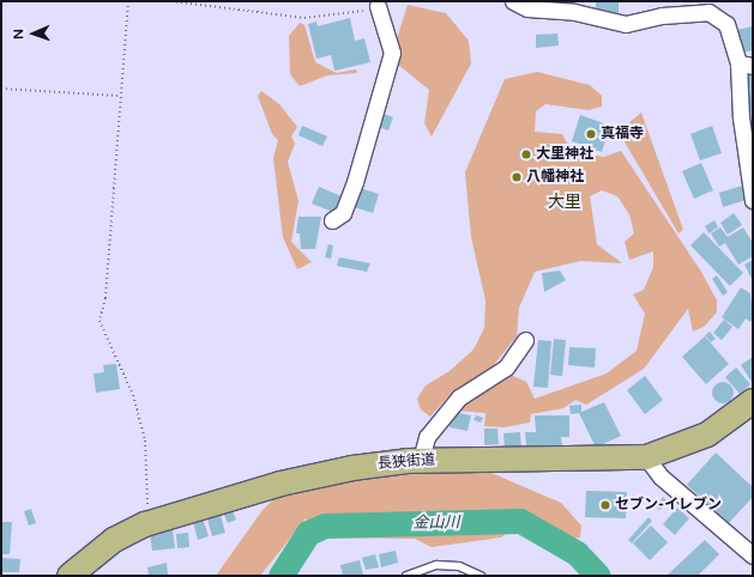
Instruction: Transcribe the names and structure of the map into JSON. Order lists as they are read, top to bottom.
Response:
{
  "streets": {
    "main road": ["長狭街道"]
  },
  "districts": ["大里"],
  "water": ["金山川"],
  "places": [
    "真福寺",
    "大里神社",
    "八幡神社",
    "セブン-イレブン"
  ],
  "north": "left"
}
